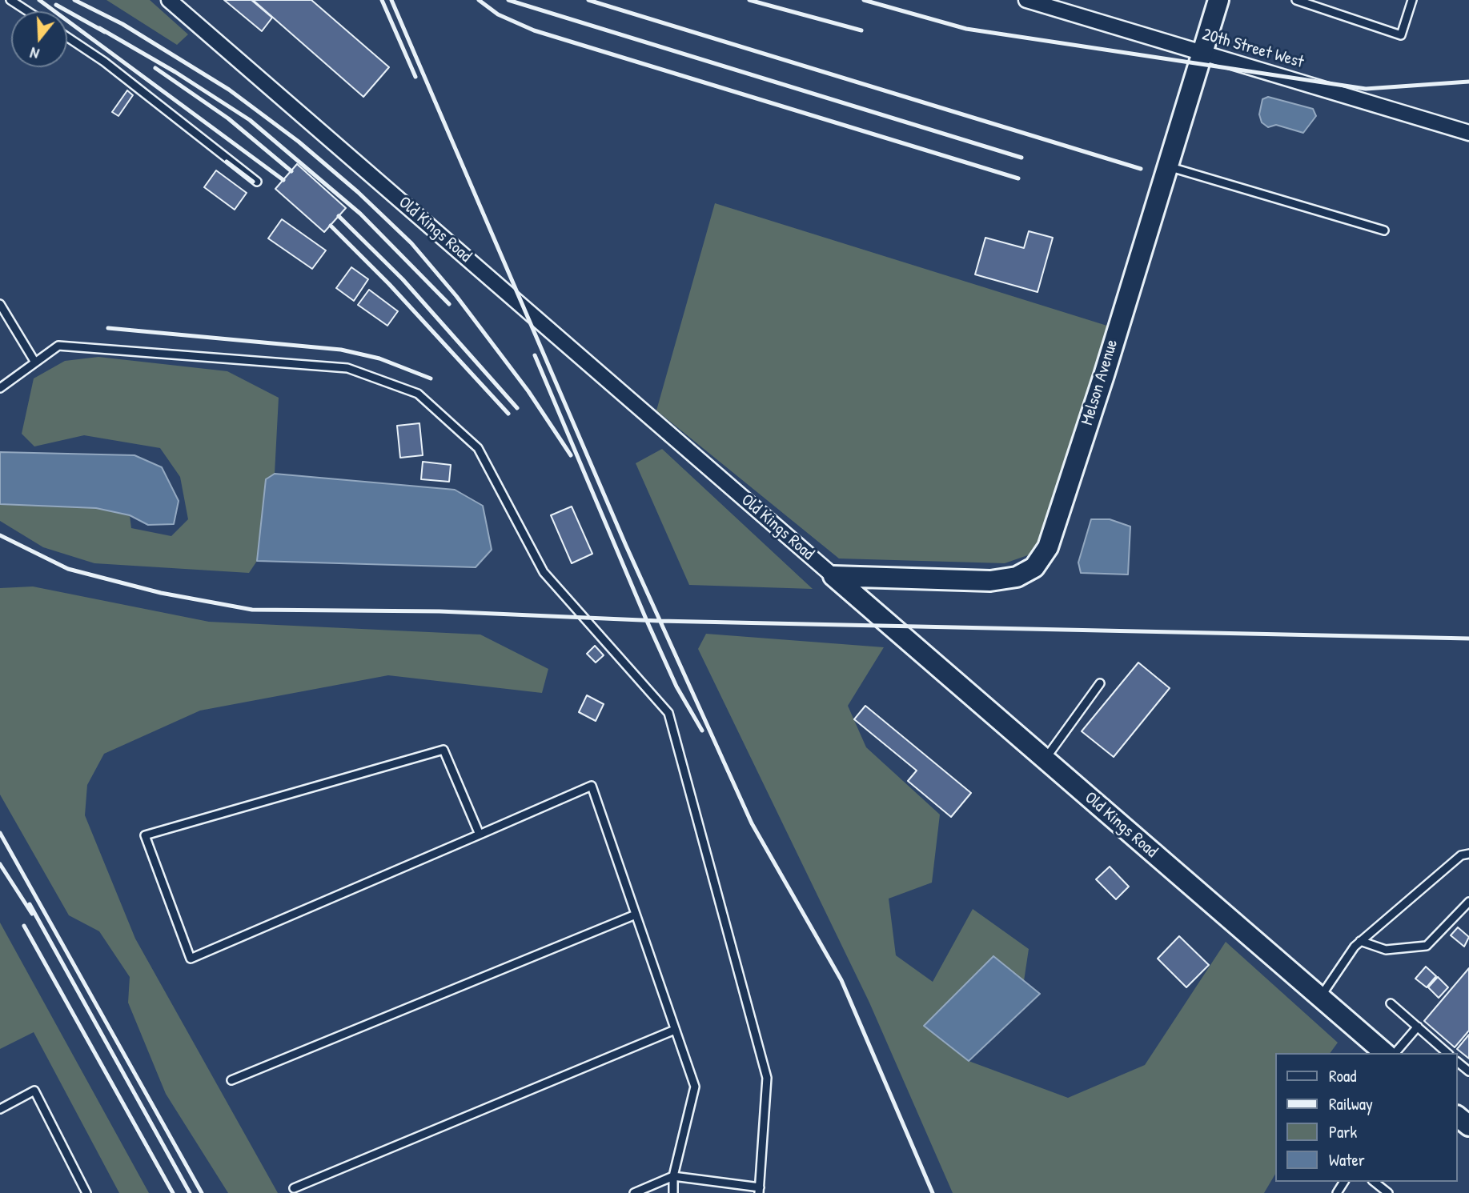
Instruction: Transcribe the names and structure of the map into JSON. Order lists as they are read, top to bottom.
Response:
{
  "streets": {
    "street": ["20th Street West", "Old Kings Road", "Melson Avenue"]
  },
  "crossings": [
    ["20th Street West", "Melson Avenue"],
    ["Old Kings Road", "Melson Avenue"]
  ],
  "legend": [
    "Road",
    "Railway",
    "Park",
    "Water"
  ],
  "north": "bottom"
}
